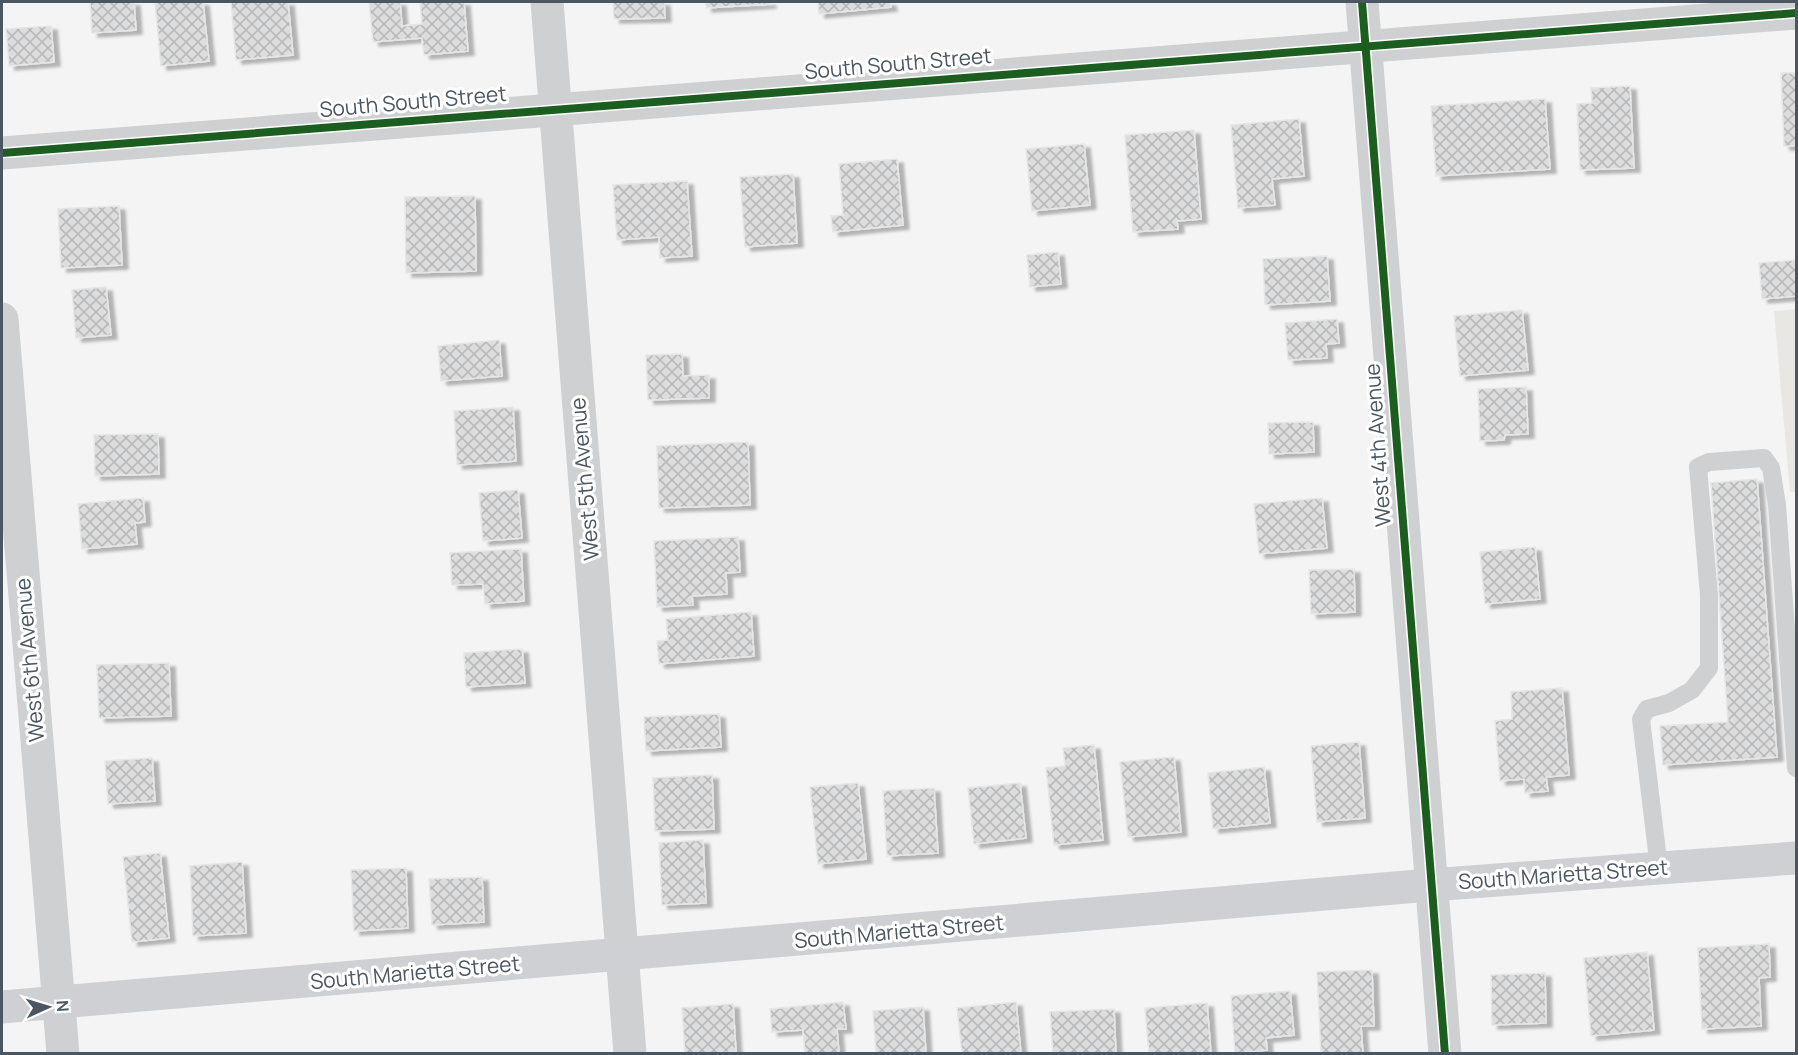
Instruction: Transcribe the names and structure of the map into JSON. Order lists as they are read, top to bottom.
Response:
{
  "streets": {
    "main road": ["South Marietta Street"],
    "street": [
      "South South Street",
      "West 4th Avenue",
      "West 5th Avenue",
      "West 6th Avenue"
    ]
  },
  "crossings": [
    ["South South Street", "West 4th Avenue"],
    ["South South Street", "West 5th Avenue"],
    ["West 4th Avenue", "South Marietta Street"],
    ["West 5th Avenue", "South Marietta Street"],
    ["West 6th Avenue", "South Marietta Street"]
  ],
  "north": "right"
}
